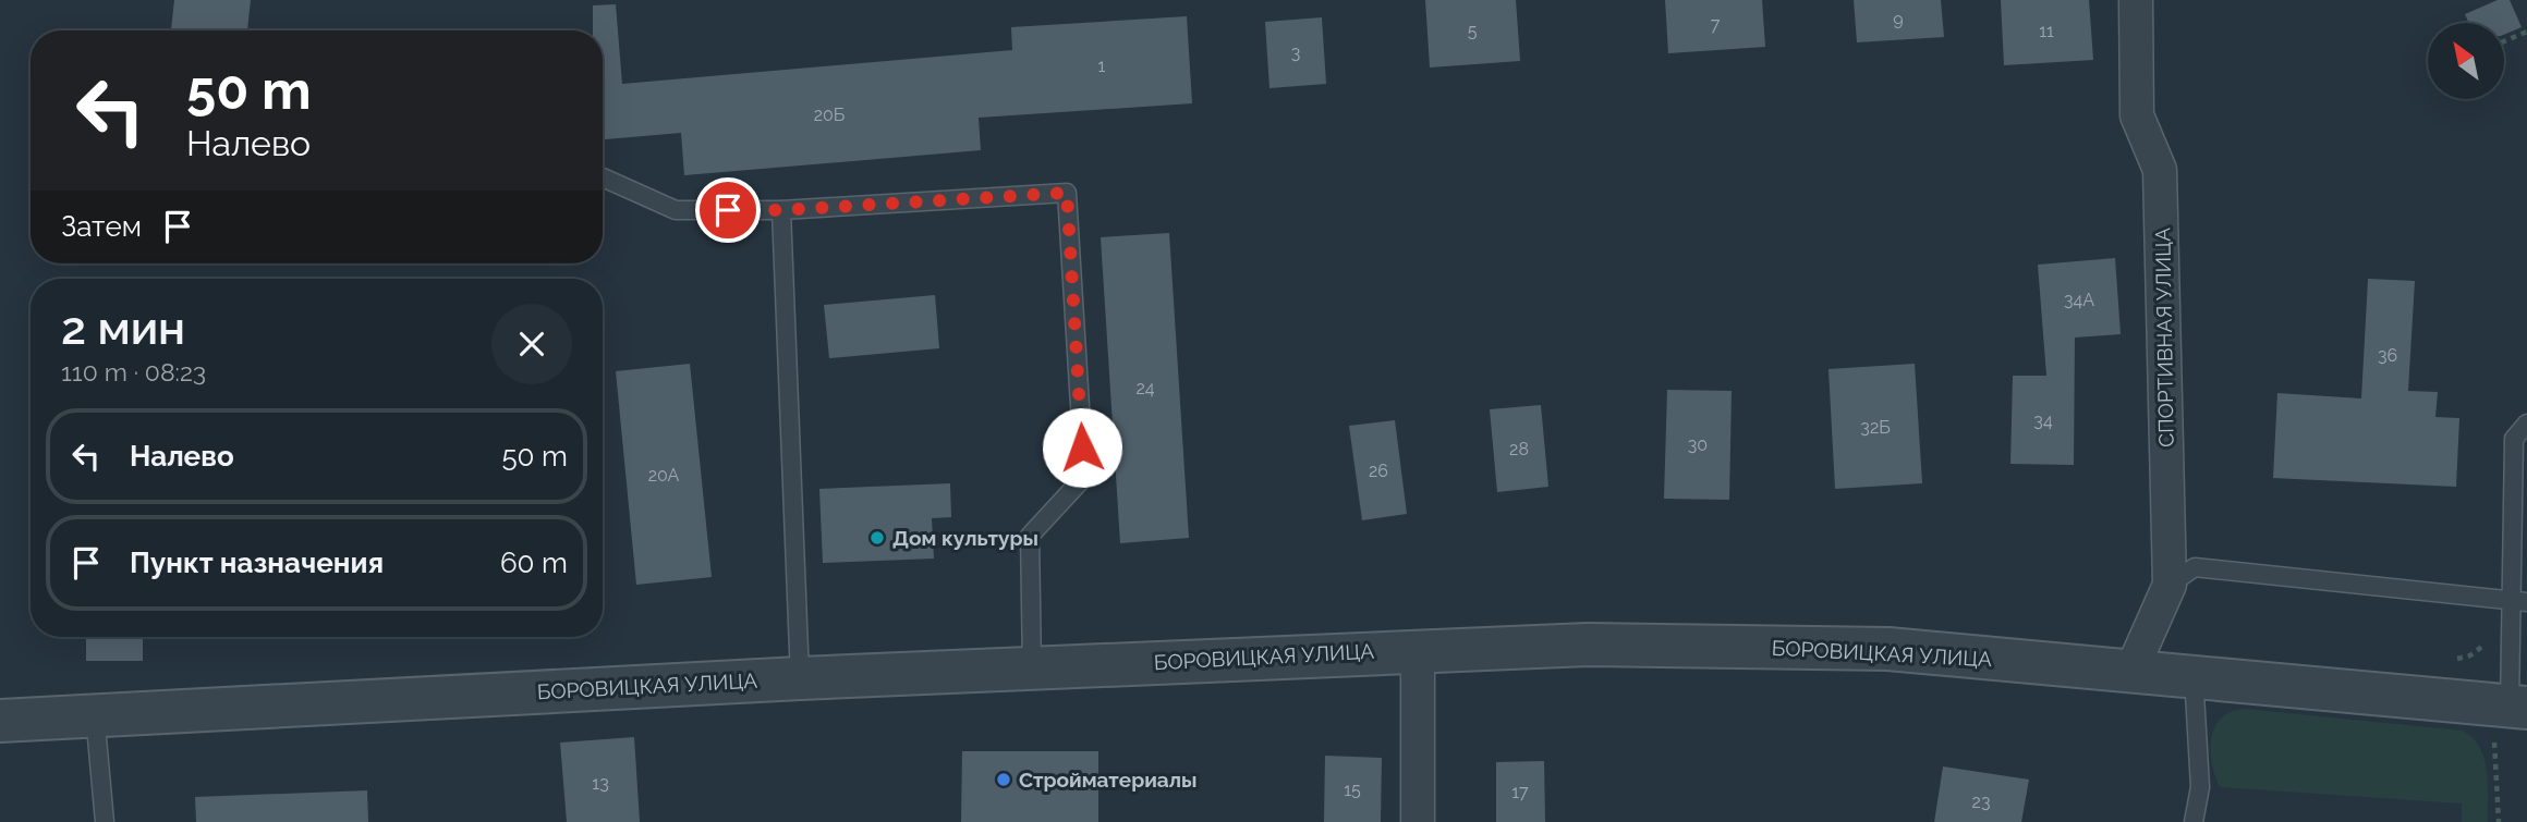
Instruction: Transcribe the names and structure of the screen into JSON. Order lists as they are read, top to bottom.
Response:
{
  "streets": {
    "street": ["СПОРТИВНАЯ УЛИЦА", "БОРОВИЦКАЯ УЛИЦА"]
  },
  "crossings": [
    ["СПОРТИВНАЯ УЛИЦА", "БОРОВИЦКАЯ УЛИЦА"]
  ],
  "places": ["Дом культуры", "Стройматериалы"],
  "house_numbers": [
    "9",
    "7",
    "5",
    "11",
    "3",
    "1",
    "20Б",
    "34А",
    "36",
    "24",
    "34",
    "32Б",
    "30",
    "28",
    "26",
    "20А",
    "13",
    "15",
    "17",
    "23"
  ],
  "north": "top left",
  "page": {
    "turn": ["50 m", "Налево"],
    "then": "Затем",
    "heading": ["2 мин", "110 m · 08:23"],
    "list": [
      {
        "name": "Налево",
        "value": "50 m"
      },
      {
        "name": "Пункт назначения",
        "value": "60 m"
      }
    ]
  }
}
